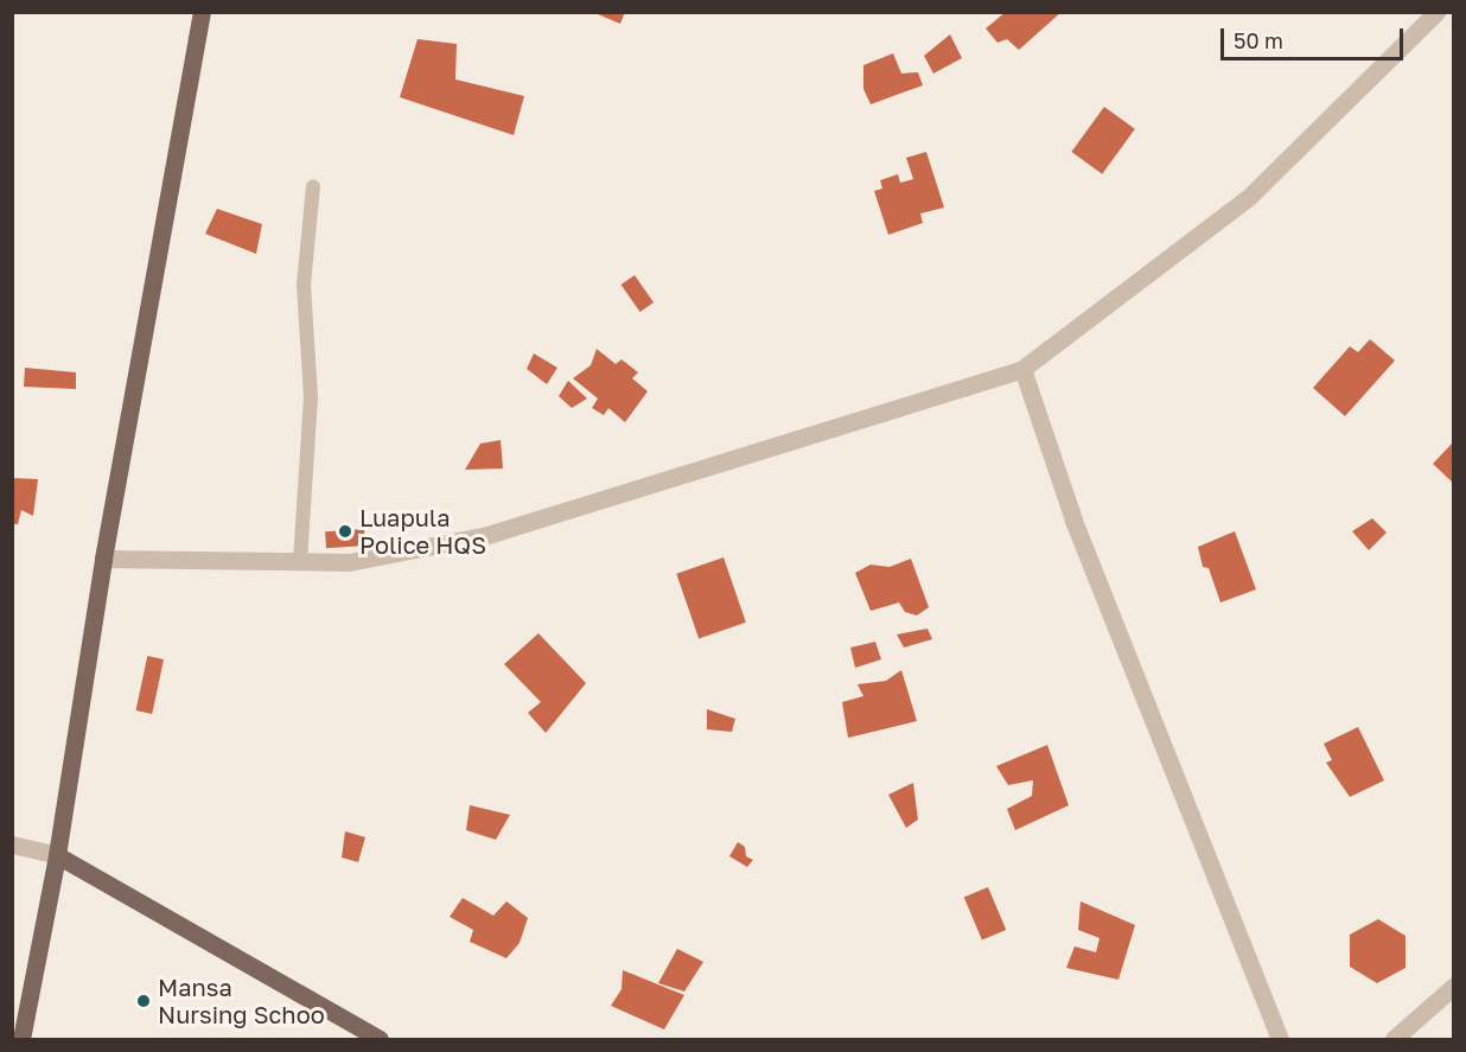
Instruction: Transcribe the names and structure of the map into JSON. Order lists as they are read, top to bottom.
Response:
{
  "places": ["Luapula Police HQS", "Mansa Nursing Schoo"],
  "scale_bar": "50 m"
}
